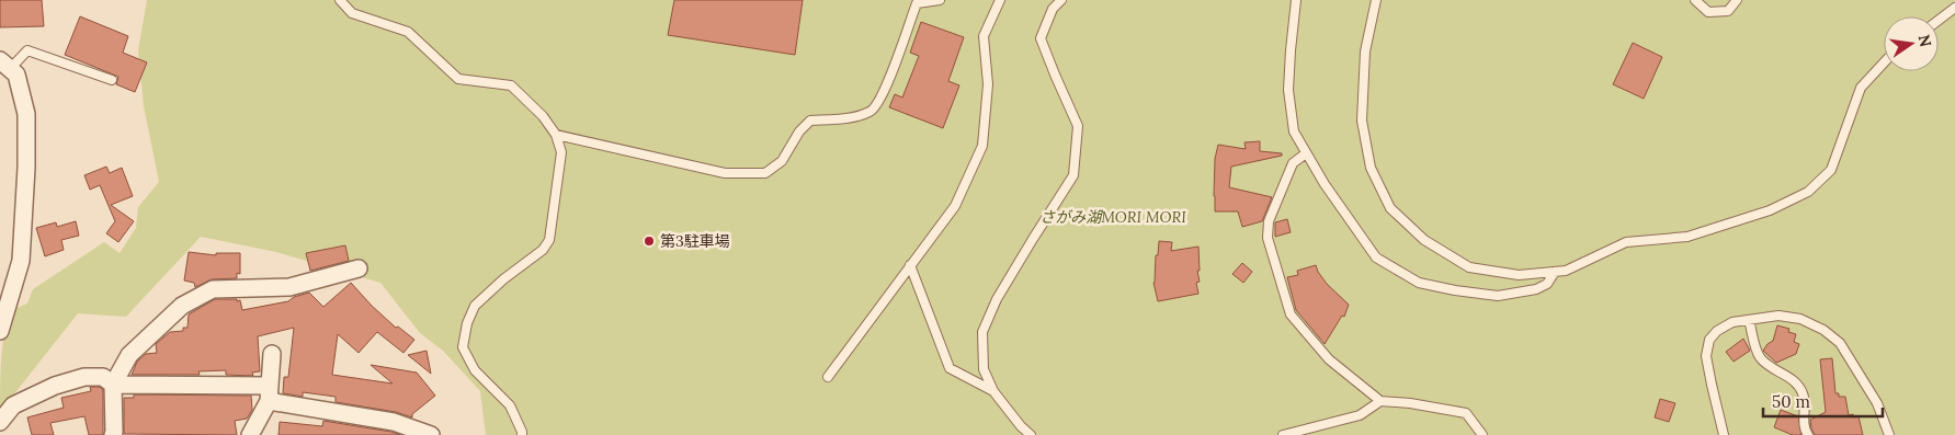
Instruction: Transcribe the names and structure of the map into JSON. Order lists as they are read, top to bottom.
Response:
{
  "parks": ["さがみ湖MORI MORI"],
  "places": ["第3駐車場"],
  "scale_bar": "50 m",
  "north": "right"
}
